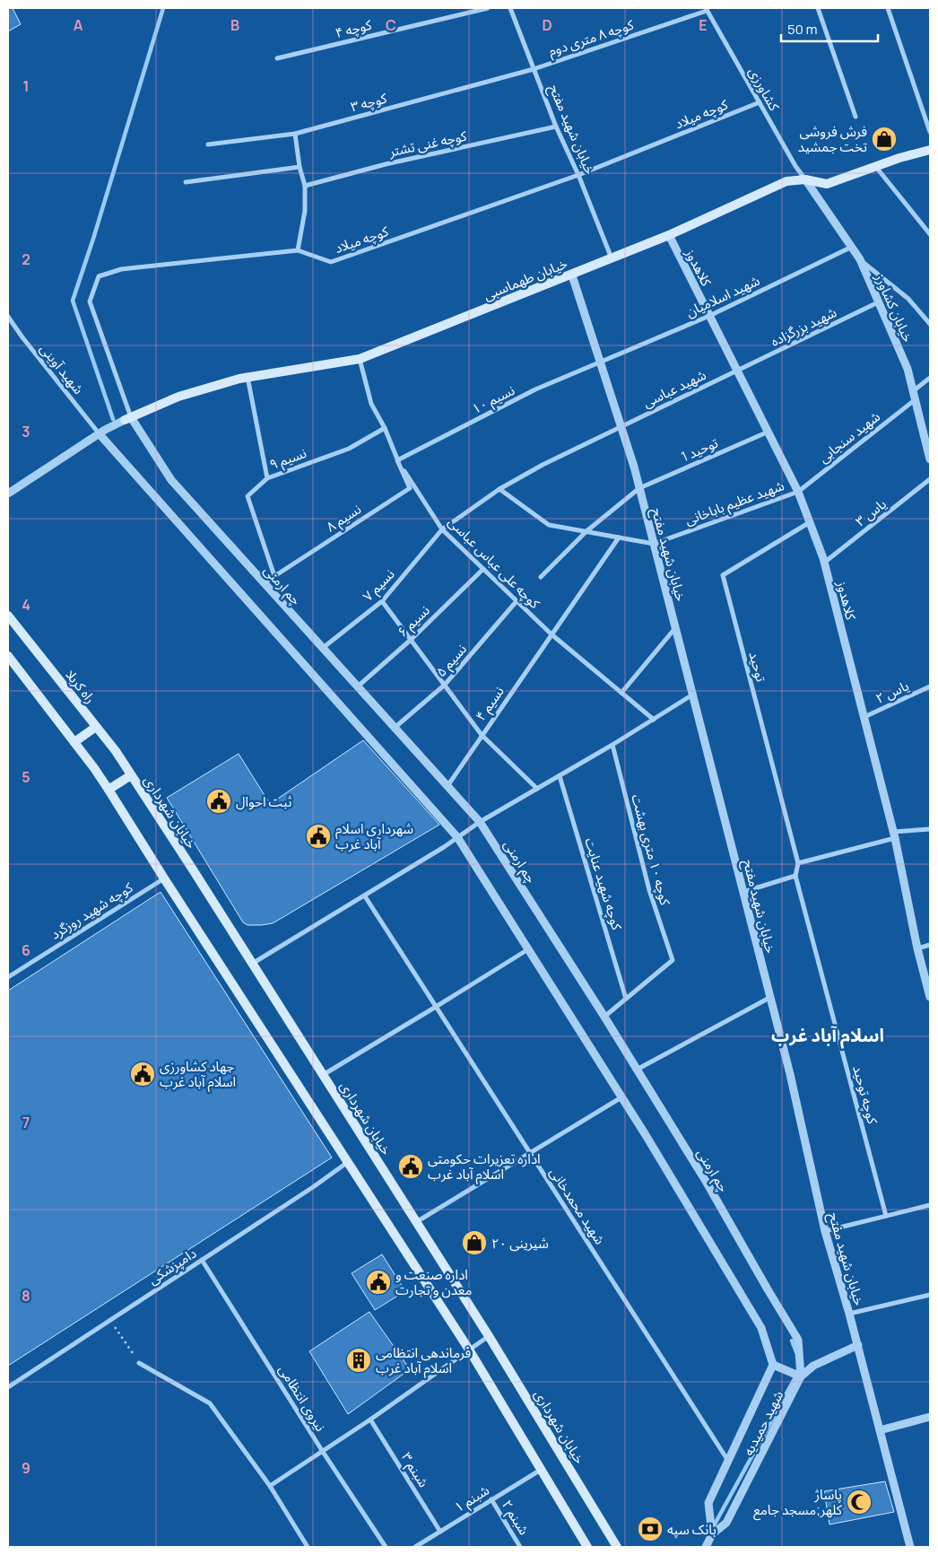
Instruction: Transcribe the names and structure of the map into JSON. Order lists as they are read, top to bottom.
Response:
{
  "streets": {
    "main road": ["خیابان طهماسبی", "راه کربلا", "خیابان شهرداری"],
    "street": [
      "کوچه ۴",
      "کوچه ۸ متری دوم",
      "کشاورزی",
      "کوچه ۳",
      "کوچه میلاد",
      "خیابان شهید مفتح",
      "کوچه غنی تشتر",
      "کلاهدوز",
      "شهید اسلامیان",
      "خیابان کشاورز",
      "شهید بزرگزاده",
      "شهید آوینی",
      "شهید عباسی",
      "نسیم ۱۰",
      "شهید سنجابی",
      "توحید 1",
      "نسیم ۹",
      "شهید عظیم باباخانی",
      "یاس ۳",
      "نسیم ۸",
      "کوچه علی عباس عباسی",
      "چم ارمنی",
      "نسیم ۷",
      "نسیم ۶",
      "نسیم ۵",
      "توحید",
      "یاس ۲",
      "نسیم ۴",
      "کوچه ۱۰ متری بهشت",
      "کوچه شهید عنایت",
      "کوچه شهید روزگرد",
      "کوچه توحید",
      "شهید محمدخانی",
      "دامپزشکی",
      "نیروی انتظامی",
      "شهید حمیدیه",
      "شبنم ۳",
      "شبنم ۱",
      "شبنم ۲"
    ]
  },
  "crossings": [
    ["کوچه ۸ متری دوم", "کشاورزی"],
    ["کوچه ۸ متری دوم", "کوچه ۳"],
    ["کوچه ۸ متری دوم", "خیابان شهید مفتح"],
    ["کشاورزی", "کوچه میلاد"],
    ["کشاورزی", "خیابان طهماسبی"],
    ["کشاورزی", "خیابان کشاورز"],
    ["کوچه ۳", "خیابان شهید مفتح"],
    ["کوچه میلاد", "خیابان شهید مفتح"],
    ["کوچه میلاد", "خیابان طهماسبی"],
    ["کوچه میلاد", "چم ارمنی"],
    ["خیابان شهید مفتح", "کوچه غنی تشتر"],
    ["خیابان شهید مفتح", "خیابان طهماسبی"],
    ["خیابان شهید مفتح", "شهید اسلامیان"],
    ["خیابان شهید مفتح", "شهید عباسی"],
    ["خیابان شهید مفتح", "نسیم ۱۰"],
    ["خیابان شهید مفتح", "توحید 1"],
    ["خیابان شهید مفتح", "شهید عظیم باباخانی"],
    ["خیابان شهید مفتح", "شهید حمیدیه"],
    ["کلاهدوز", "خیابان طهماسبی"],
    ["کلاهدوز", "شهید اسلامیان"],
    ["کلاهدوز", "شهید بزرگزاده"],
    ["کلاهدوز", "شهید عباسی"],
    ["کلاهدوز", "شهید سنجابی"],
    ["کلاهدوز", "توحید 1"],
    ["کلاهدوز", "شهید عظیم باباخانی"],
    ["کلاهدوز", "یاس ۳"],
    ["کلاهدوز", "توحید"],
    ["کلاهدوز", "یاس ۲"],
    ["خیابان طهماسبی", "خیابان کشاورز"],
    ["خیابان طهماسبی", "نسیم ۹"],
    ["خیابان طهماسبی", "کوچه علی عباس عباسی"],
    ["خیابان طهماسبی", "چم ارمنی"],
    ["شهید اسلامیان", "خیابان کشاورز"],
    ["شهید اسلامیان", "نسیم ۱۰"],
    ["خیابان کشاورز", "شهید بزرگزاده"],
    ["خیابان کشاورز", "شهید سنجابی"],
    ["شهید بزرگزاده", "شهید عباسی"],
    ["شهید عباسی", "نسیم ۷"],
    ["نسیم ۱۰", "نسیم ۸"],
    ["نسیم ۱۰", "کوچه علی عباس عباسی"],
    ["شهید سنجابی", "شهید عظیم باباخانی"],
    ["نسیم ۹", "کوچه علی عباس عباسی"],
    ["نسیم ۸", "کوچه علی عباس عباسی"],
    ["نسیم ۸", "چم ارمنی"],
    ["کوچه علی عباس عباسی", "نسیم ۷"],
    ["کوچه علی عباس عباسی", "نسیم ۶"],
    ["کوچه علی عباس عباسی", "نسیم ۵"],
    ["کوچه علی عباس عباسی", "نسیم ۴"],
    ["چم ارمنی", "نسیم ۷"],
    ["چم ارمنی", "نسیم ۶"],
    ["چم ارمنی", "نسیم ۵"],
    ["چم ارمنی", "نسیم ۴"],
    ["چم ارمنی", "شهید حمیدیه"],
    ["راه کربلا", "خیابان شهرداری"],
    ["کوچه ۱۰ متری بهشت", "کوچه شهید عنایت"],
    ["شهید محمدخانی", "شهید حمیدیه"],
    ["دامپزشکی", "نیروی انتظامی"],
    ["شبنم ۳", "شبنم ۱"],
    ["شبنم ۱", "شبنم ۲"]
  ],
  "districts": ["اسلام آباد غرب"],
  "places": {
    "shop": ["فرش فروشی تخت جمشید", "شیرینی ۲۰"],
    "public building": [
      "ثبت احوال",
      "شهرداری اسلام آباد غرب",
      "جهاد کشاورزی اسلام آباد غرب",
      "اداره تعزیرات حکومتی اسلام آباد غرب",
      "اداره صنعت و معدن و تجارت"
    ],
    "building": ["فرماندهی انتظامی اسلام آباد غرب"],
    "mosque": ["پاساژ کلهر;مسجد جامع"],
    "bank": ["بانک سپه"]
  },
  "scale_bar": "50 m",
  "grid": {
    "columns": [
      "A",
      "B",
      "C",
      "D",
      "E"
    ],
    "rows": [
      "1",
      "2",
      "3",
      "4",
      "5",
      "6",
      "7",
      "8",
      "9"
    ]
  }
}
